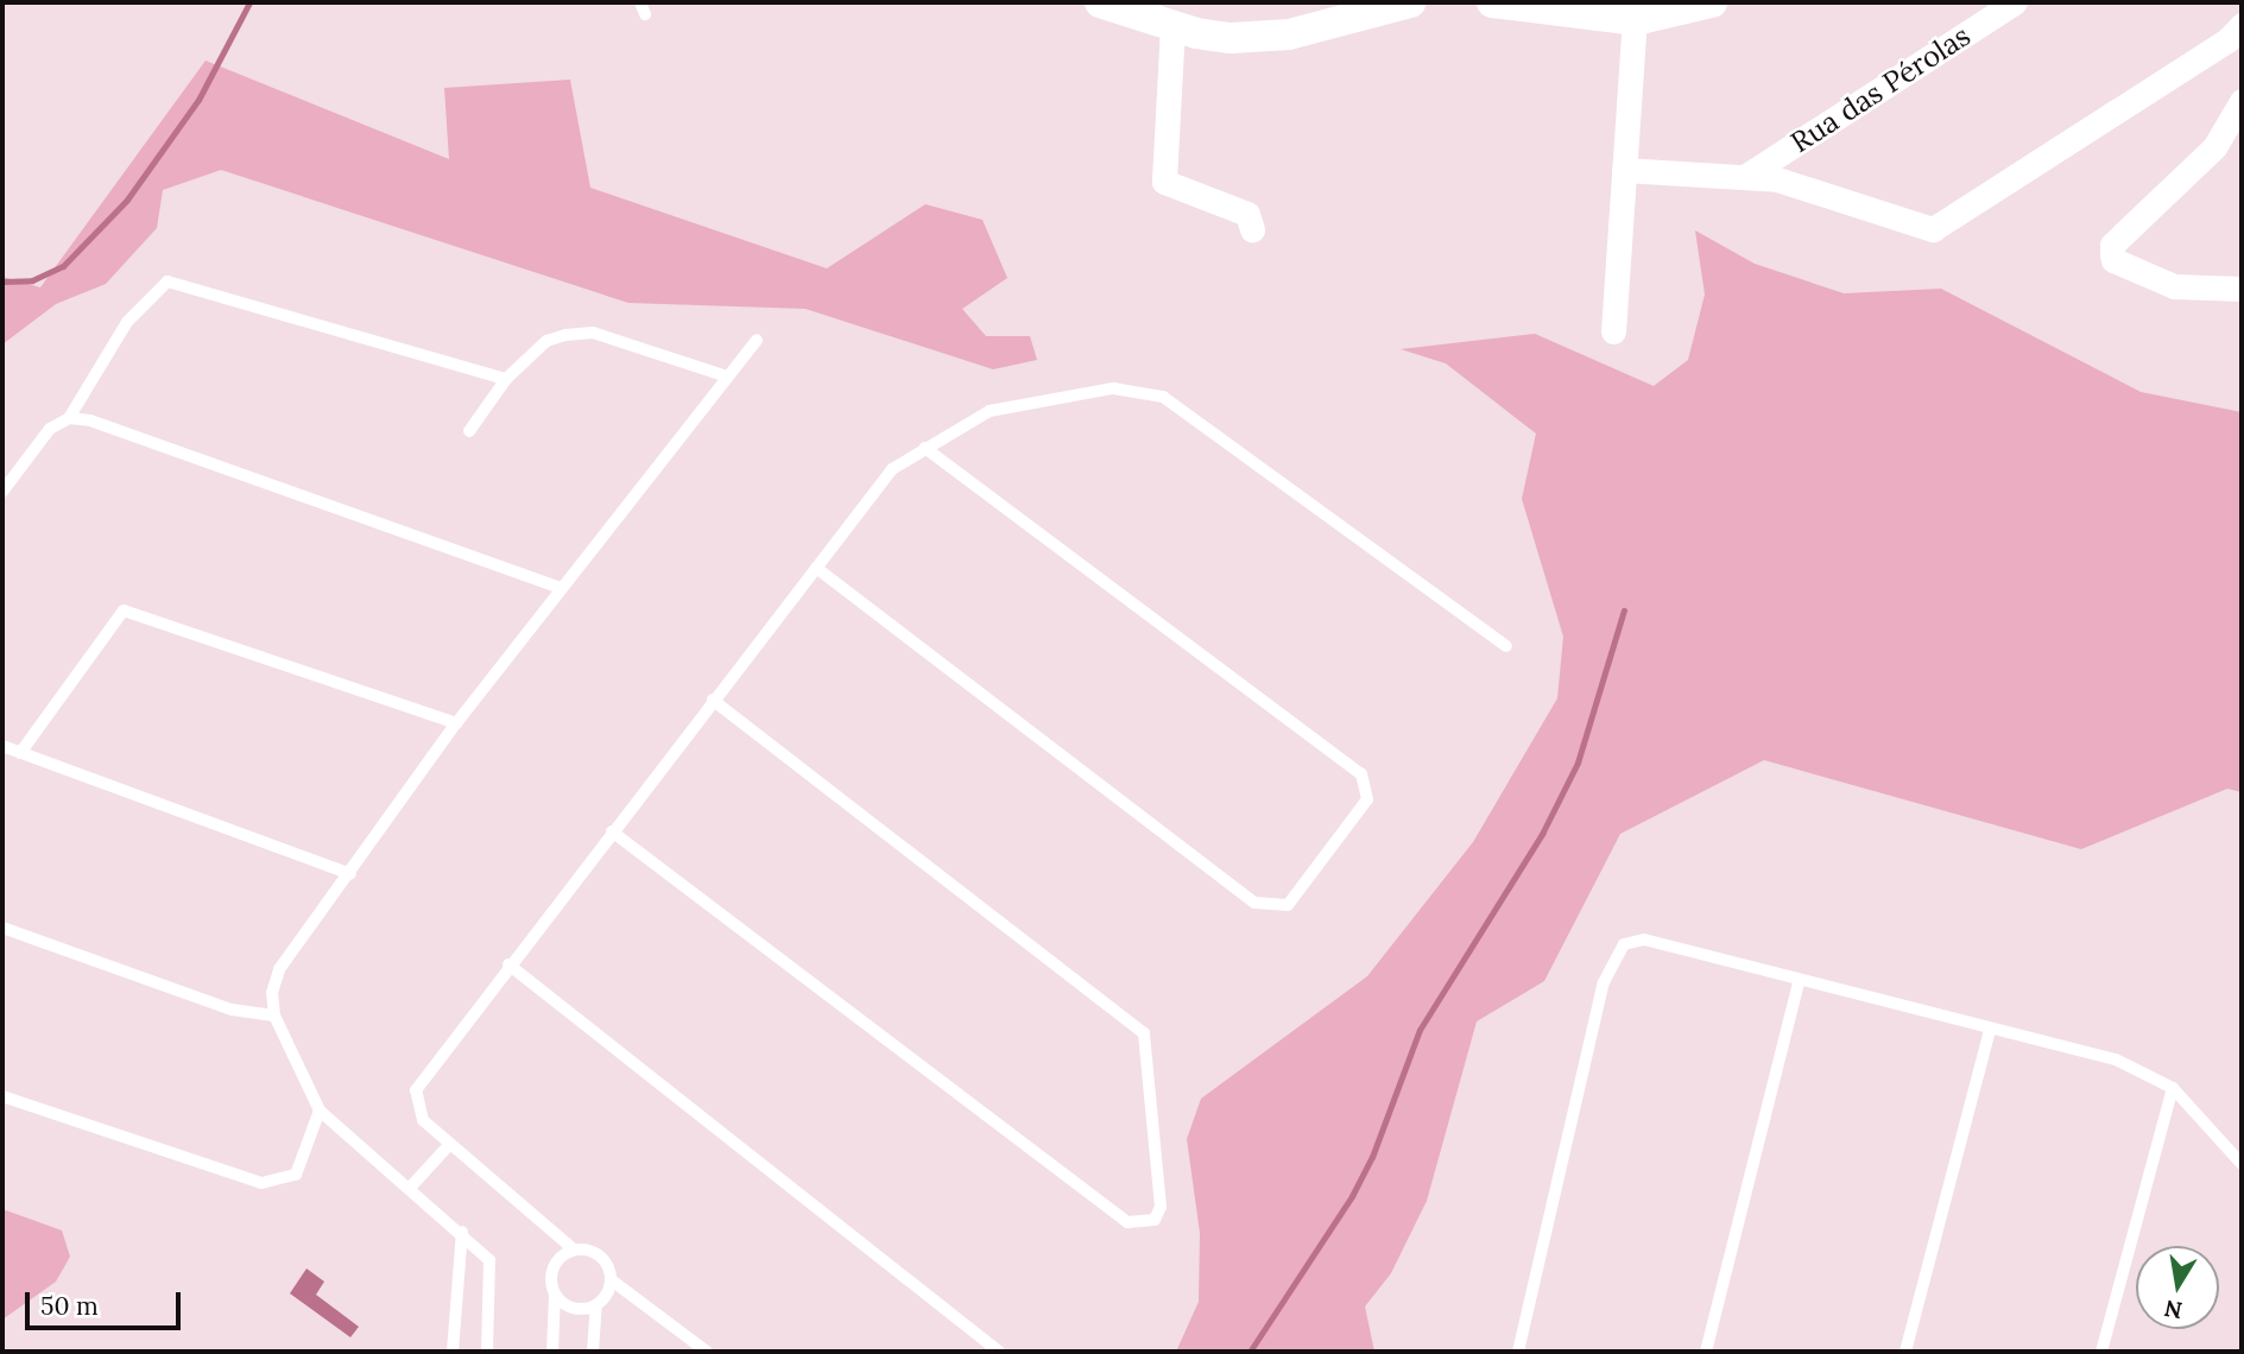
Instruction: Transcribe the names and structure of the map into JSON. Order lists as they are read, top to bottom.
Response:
{
  "streets": {
    "street": ["Rua das Pérolas"]
  },
  "scale_bar": "50 m",
  "north": "bottom"
}
